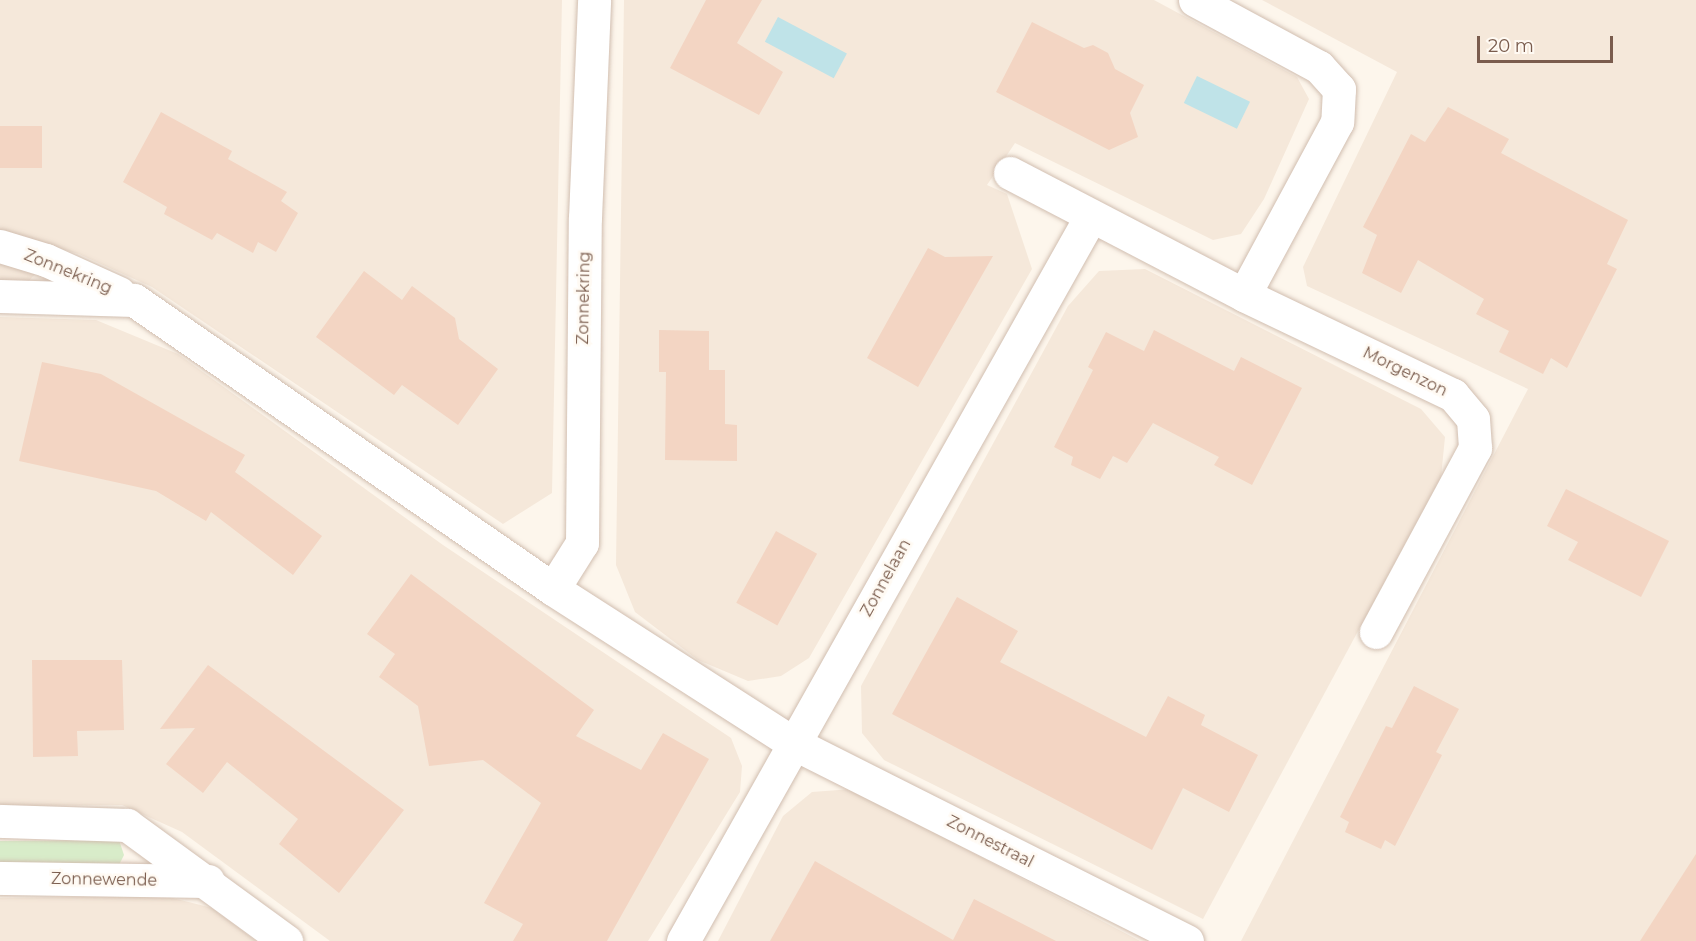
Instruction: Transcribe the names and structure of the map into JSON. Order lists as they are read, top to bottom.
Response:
{
  "streets": {
    "street": [
      "Zonnekring",
      "Morgenzon",
      "Zonnelaan",
      "Zonnestraal",
      "Zonnewende"
    ]
  },
  "crossings": [
    ["Zonnekring", "Zonnelaan"],
    ["Zonnekring", "Zonnestraal"],
    ["Morgenzon", "Zonnelaan"],
    ["Zonnelaan", "Zonnestraal"]
  ],
  "scale_bar": "20 m"
}
